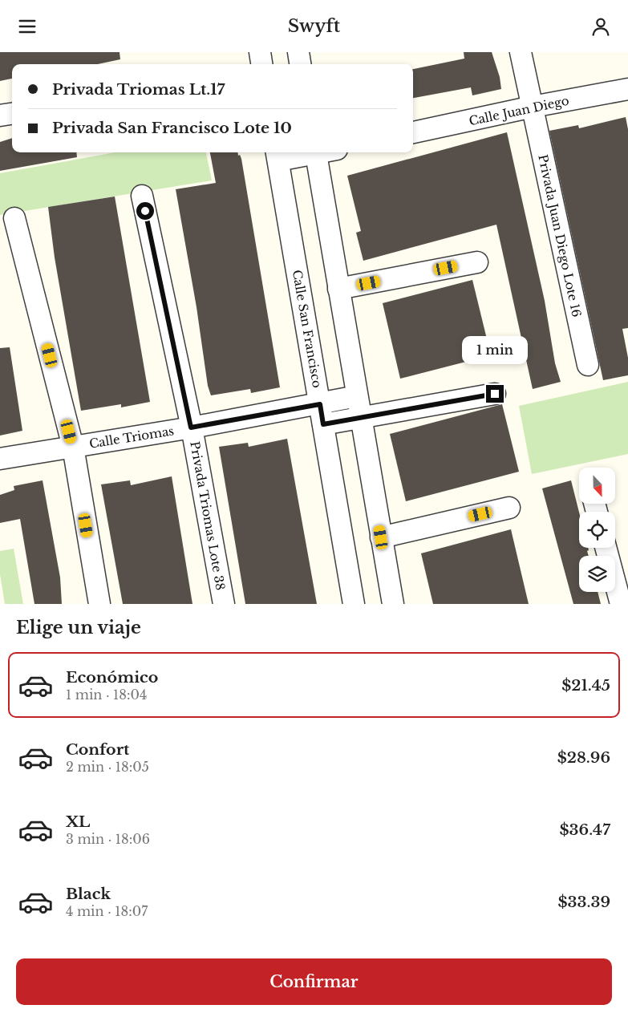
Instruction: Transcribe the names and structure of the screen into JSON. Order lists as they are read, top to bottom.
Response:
{
  "streets": {
    "street": [
      "Calle Juan Diego",
      "Privada Juan Diego Lote 16",
      "Calle San Francisco",
      "Calle Triomas",
      "Privada Triomas Lote 38"
    ]
  },
  "crossings": [
    ["Calle Juan Diego", "Privada Juan Diego Lote 16"],
    ["Calle San Francisco", "Calle Triomas"],
    ["Calle Triomas", "Privada Triomas Lote 38"]
  ],
  "north": "bottom",
  "page": {
    "header": "Swyft",
    "banner": ["Privada Triomas Lt.17", "Privada San Francisco Lote 10"],
    "bubble": "1 min",
    "heading": "Elige un viaje",
    "list": [
      {
        "name": "Económico",
        "note": "1 min · 18:04",
        "value": "$21.45"
      },
      {
        "name": "Confort",
        "note": "2 min · 18:05",
        "value": "$28.96"
      },
      {
        "name": "XL",
        "note": "3 min · 18:06",
        "value": "$36.47"
      },
      {
        "name": "Black",
        "note": "4 min · 18:07",
        "value": "$33.39"
      }
    ],
    "buttons": "Confirmar"
  }
}
